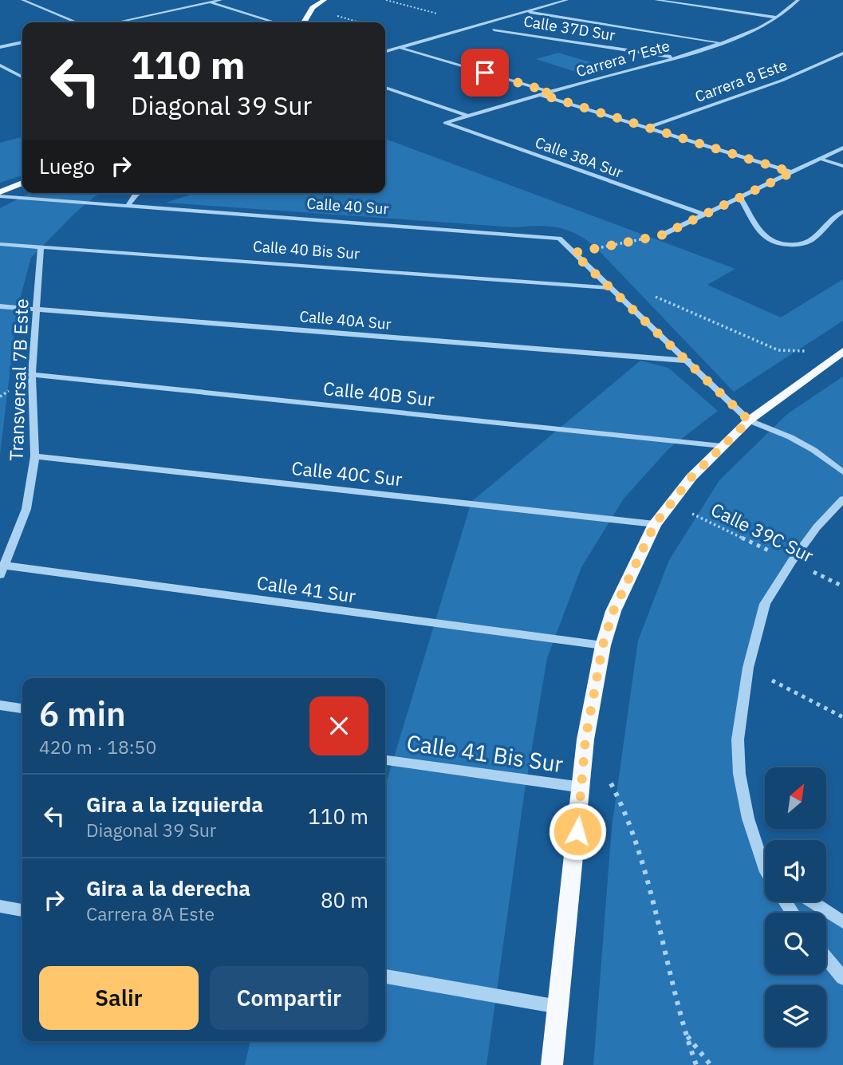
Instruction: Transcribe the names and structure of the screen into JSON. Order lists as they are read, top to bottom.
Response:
{
  "streets": {
    "street": [
      "Calle 37D Sur",
      "Carrera 7 Este",
      "Carrera 8 Este",
      "Calle 38A Sur",
      "Calle 40 Sur",
      "Calle 40 Bis Sur",
      "Calle 40A Sur",
      "Transversal 7B Este",
      "Calle 40B Sur",
      "Calle 40C Sur",
      "Calle 41 Sur",
      "Calle 41 Bis Sur"
    ],
    "path": ["Calle 39C Sur"]
  },
  "crossings": [
    ["Calle 37D Sur", "Carrera 7 Este"],
    ["Carrera 7 Este", "Calle 38A Sur"],
    ["Calle 40 Sur", "Calle 40 Bis Sur"],
    ["Calle 40 Bis Sur", "Transversal 7B Este"],
    ["Calle 40A Sur", "Transversal 7B Este"],
    ["Transversal 7B Este", "Calle 40B Sur"],
    ["Transversal 7B Este", "Calle 40C Sur"],
    ["Transversal 7B Este", "Calle 41 Sur"]
  ],
  "north": "top right",
  "page": {
    "turn": ["110 m", "Diagonal 39 Sur"],
    "then": "Luego",
    "heading": ["6 min", "420 m · 18:50"],
    "list": [
      {
        "name": "Gira a la izquierda",
        "note": "Diagonal 39 Sur",
        "value": "110 m"
      },
      {
        "name": "Gira a la derecha",
        "note": "Carrera 8A Este",
        "value": "80 m"
      }
    ],
    "buttons": ["Salir", "Compartir"]
  }
}
